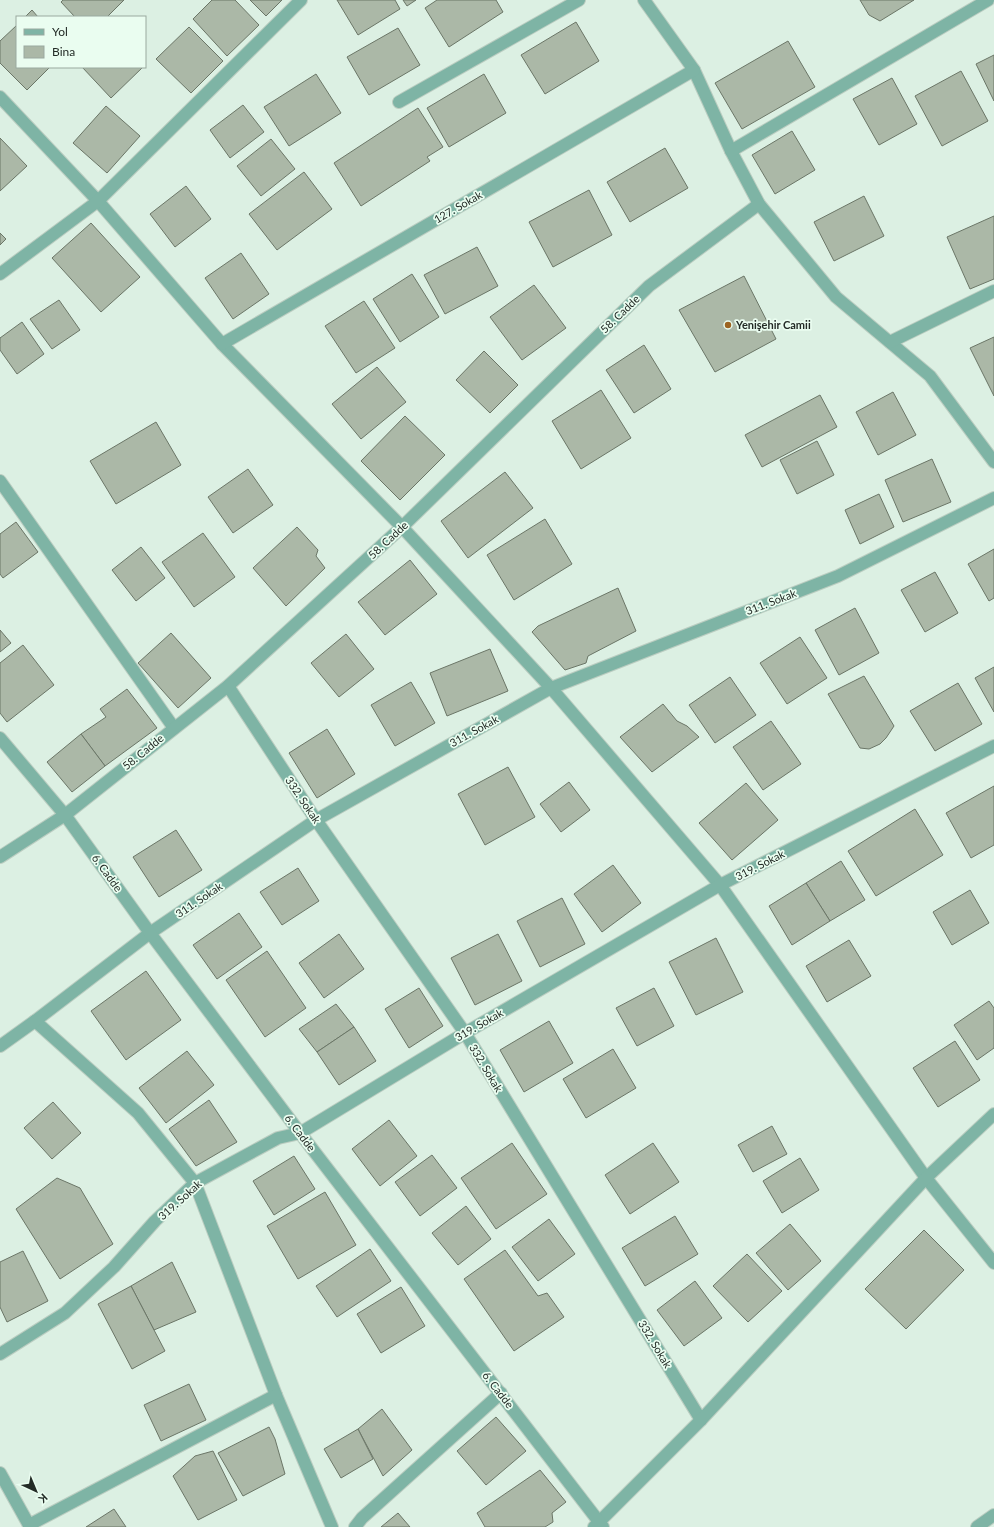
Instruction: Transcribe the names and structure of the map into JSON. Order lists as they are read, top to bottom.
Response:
{
  "streets": {
    "street": [
      "127. Sokak",
      "58. Cadde",
      "311. Sokak",
      "332. Sokak",
      "319. Sokak",
      "6. Cadde"
    ]
  },
  "crossings": [
    ["58. Cadde", "332. Sokak"],
    ["58. Cadde", "6. Cadde"],
    ["311. Sokak", "332. Sokak"],
    ["311. Sokak", "6. Cadde"],
    ["332. Sokak", "319. Sokak"],
    ["319. Sokak", "6. Cadde"]
  ],
  "places": ["Yenişehir Camii"],
  "legend": ["Yol", "Bina"],
  "north": "bottom right"
}
